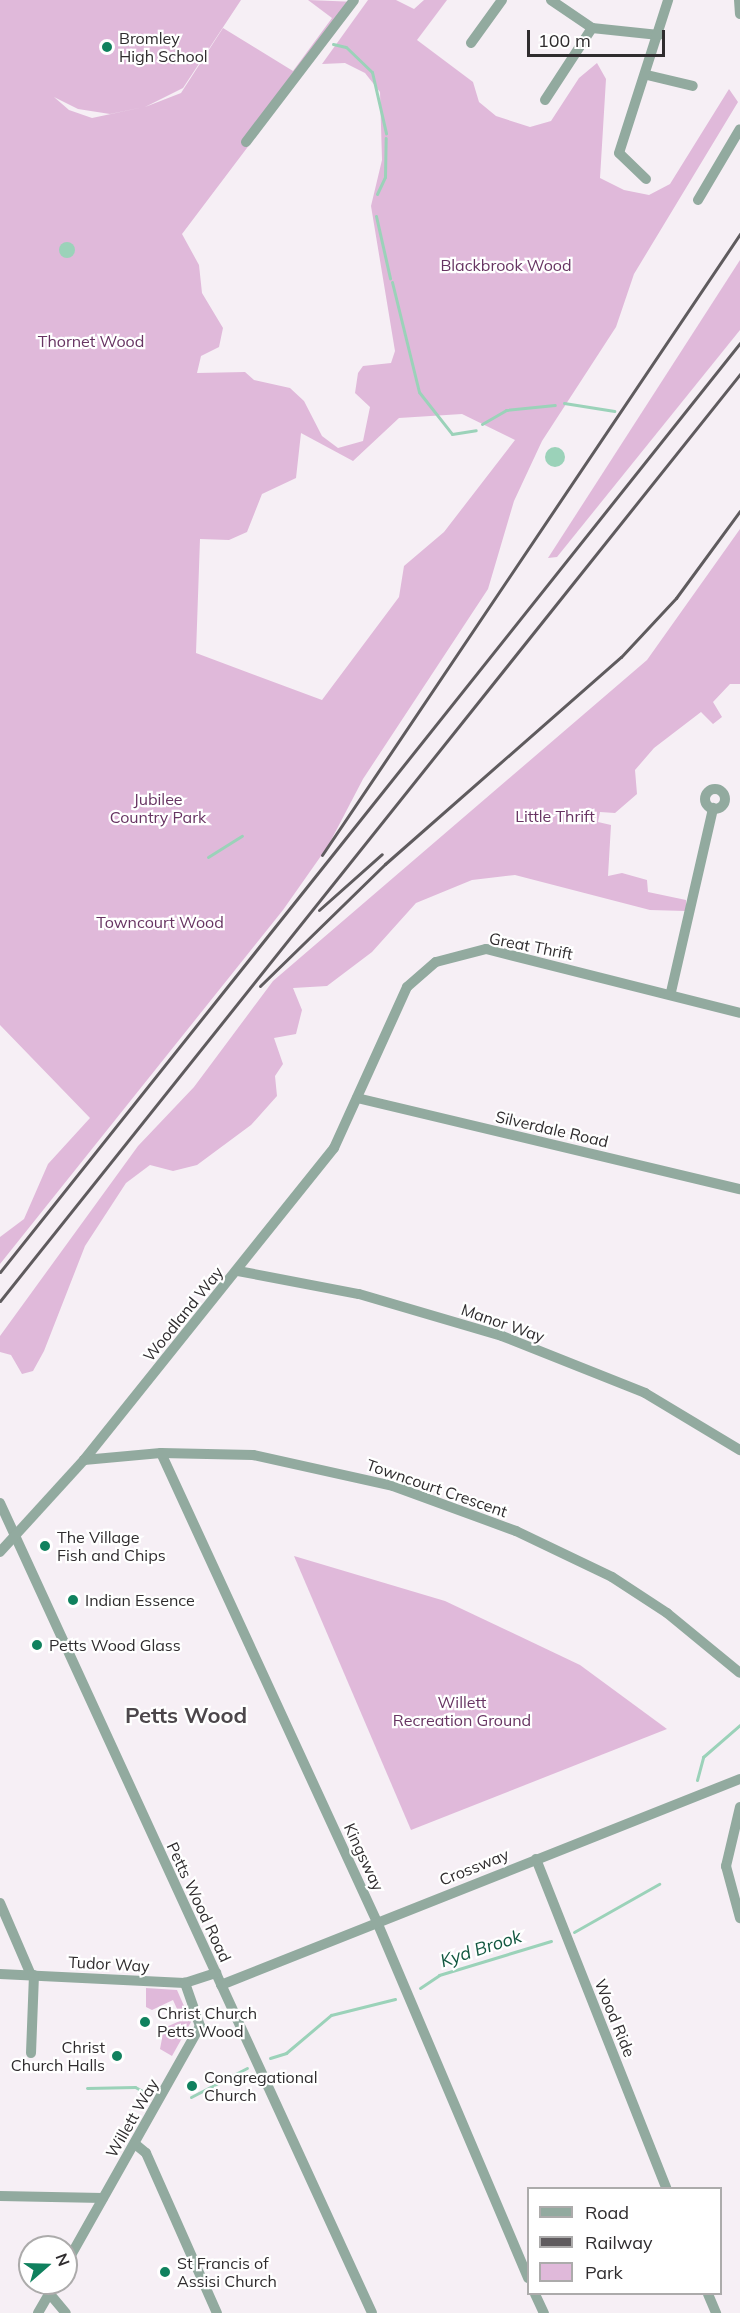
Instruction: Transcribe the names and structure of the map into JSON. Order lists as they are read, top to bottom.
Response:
{
  "streets": {
    "street": [
      "Great Thrift",
      "Silverdale Road",
      "Woodland Way",
      "Manor Way",
      "Towncourt Crescent",
      "Kingsway",
      "Crossway",
      "Petts Wood Road",
      "Tudor Way",
      "Wood Ride",
      "Willett Way"
    ]
  },
  "crossings": [
    ["Great Thrift", "Silverdale Road"],
    ["Great Thrift", "Woodland Way"],
    ["Silverdale Road", "Woodland Way"],
    ["Woodland Way", "Manor Way"],
    ["Woodland Way", "Towncourt Crescent"],
    ["Woodland Way", "Petts Wood Road"],
    ["Towncourt Crescent", "Kingsway"],
    ["Kingsway", "Crossway"],
    ["Crossway", "Petts Wood Road"],
    ["Crossway", "Wood Ride"],
    ["Petts Wood Road", "Tudor Way"],
    ["Tudor Way", "Willett Way"]
  ],
  "districts": ["Petts Wood"],
  "water": ["Kyd Brook"],
  "parks": [
    "Blackbrook Wood",
    "Thornet Wood",
    "Jubilee Country Park",
    "Little Thrift",
    "Towncourt Wood",
    "Willett Recreation Ground"
  ],
  "places": [
    "Bromley High School",
    "The Village Fish and Chips",
    "Indian Essence",
    "Petts Wood Glass",
    "Christ Church Petts Wood",
    "Christ Church Halls",
    "Congregational Church",
    "St Francis of Assisi Church"
  ],
  "legend": ["Road", "Railway", "Park"],
  "scale_bar": "100 m",
  "north": "right"
}
